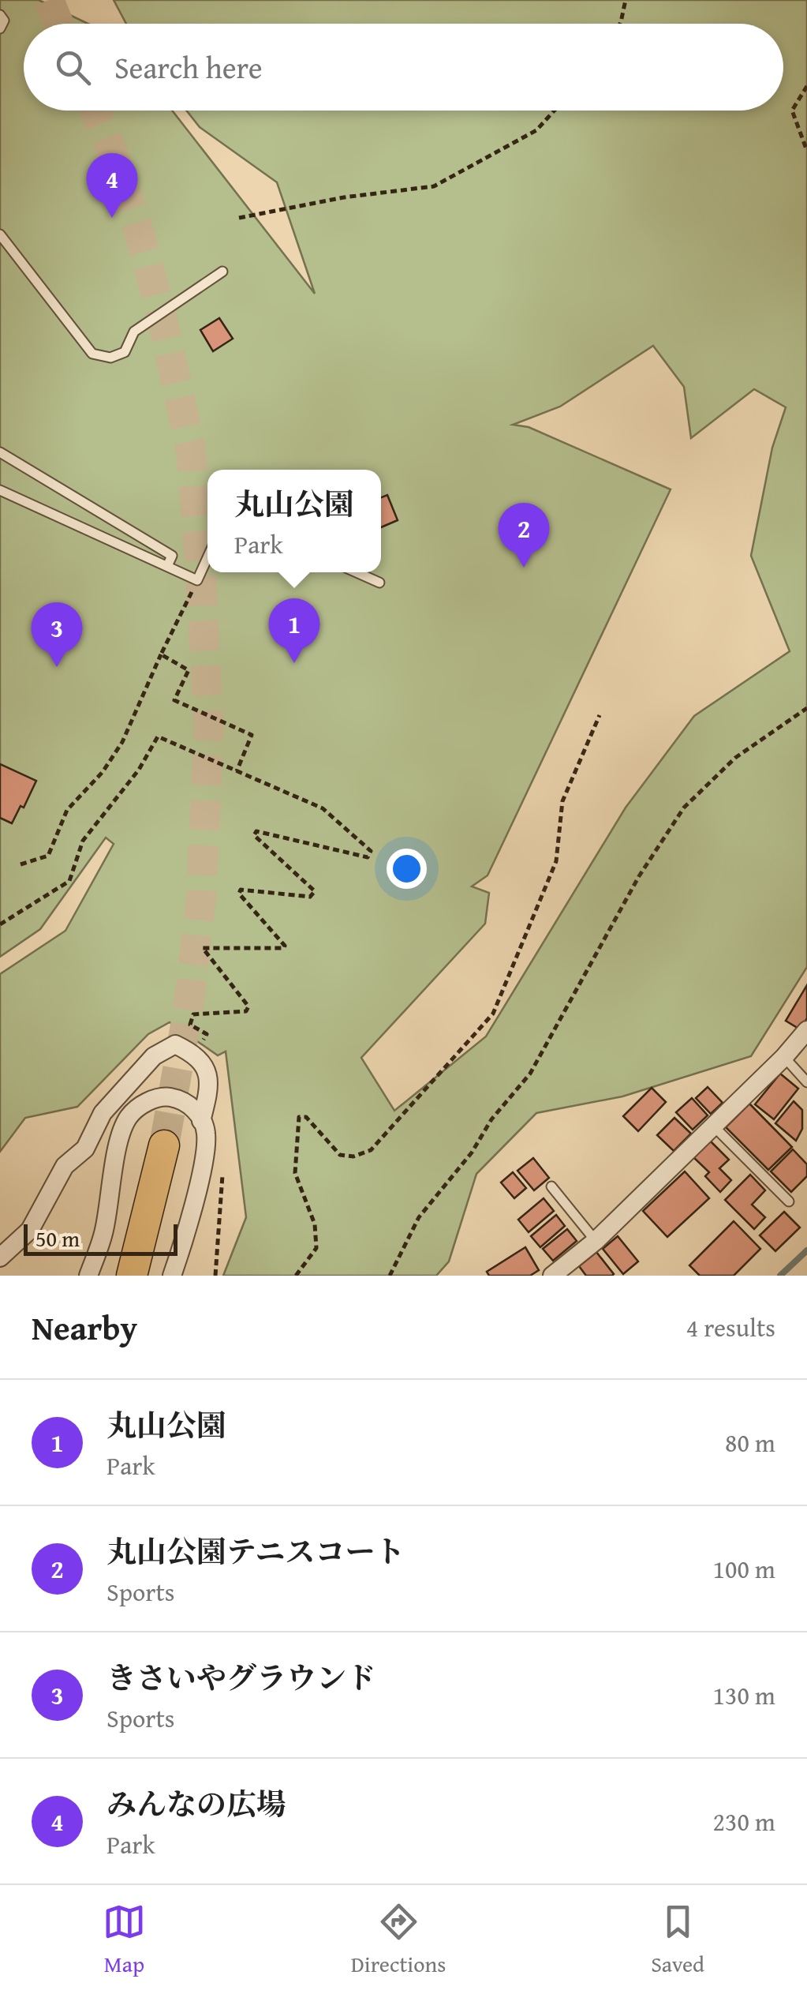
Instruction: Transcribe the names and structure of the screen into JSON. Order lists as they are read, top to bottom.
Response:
{
  "scale_bar": "50 m",
  "page": {
    "search": "Search here",
    "pins": [
      "4",
      "2",
      "1",
      "3"
    ],
    "popup": ["丸山公園", "Park"],
    "scale": "50 m",
    "heading": ["Nearby", "4 results"],
    "list": [
      {
        "mark": "1",
        "name": "丸山公園",
        "note": "Park",
        "value": "80 m"
      },
      {
        "mark": "2",
        "name": "丸山公園テニスコート",
        "note": "Sports",
        "value": "100 m"
      },
      {
        "mark": "3",
        "name": "きさいやグラウンド",
        "note": "Sports",
        "value": "130 m"
      },
      {
        "mark": "4",
        "name": "みんなの広場",
        "note": "Park",
        "value": "230 m"
      }
    ],
    "nav": ["Map", "Directions", "Saved"]
  }
}
